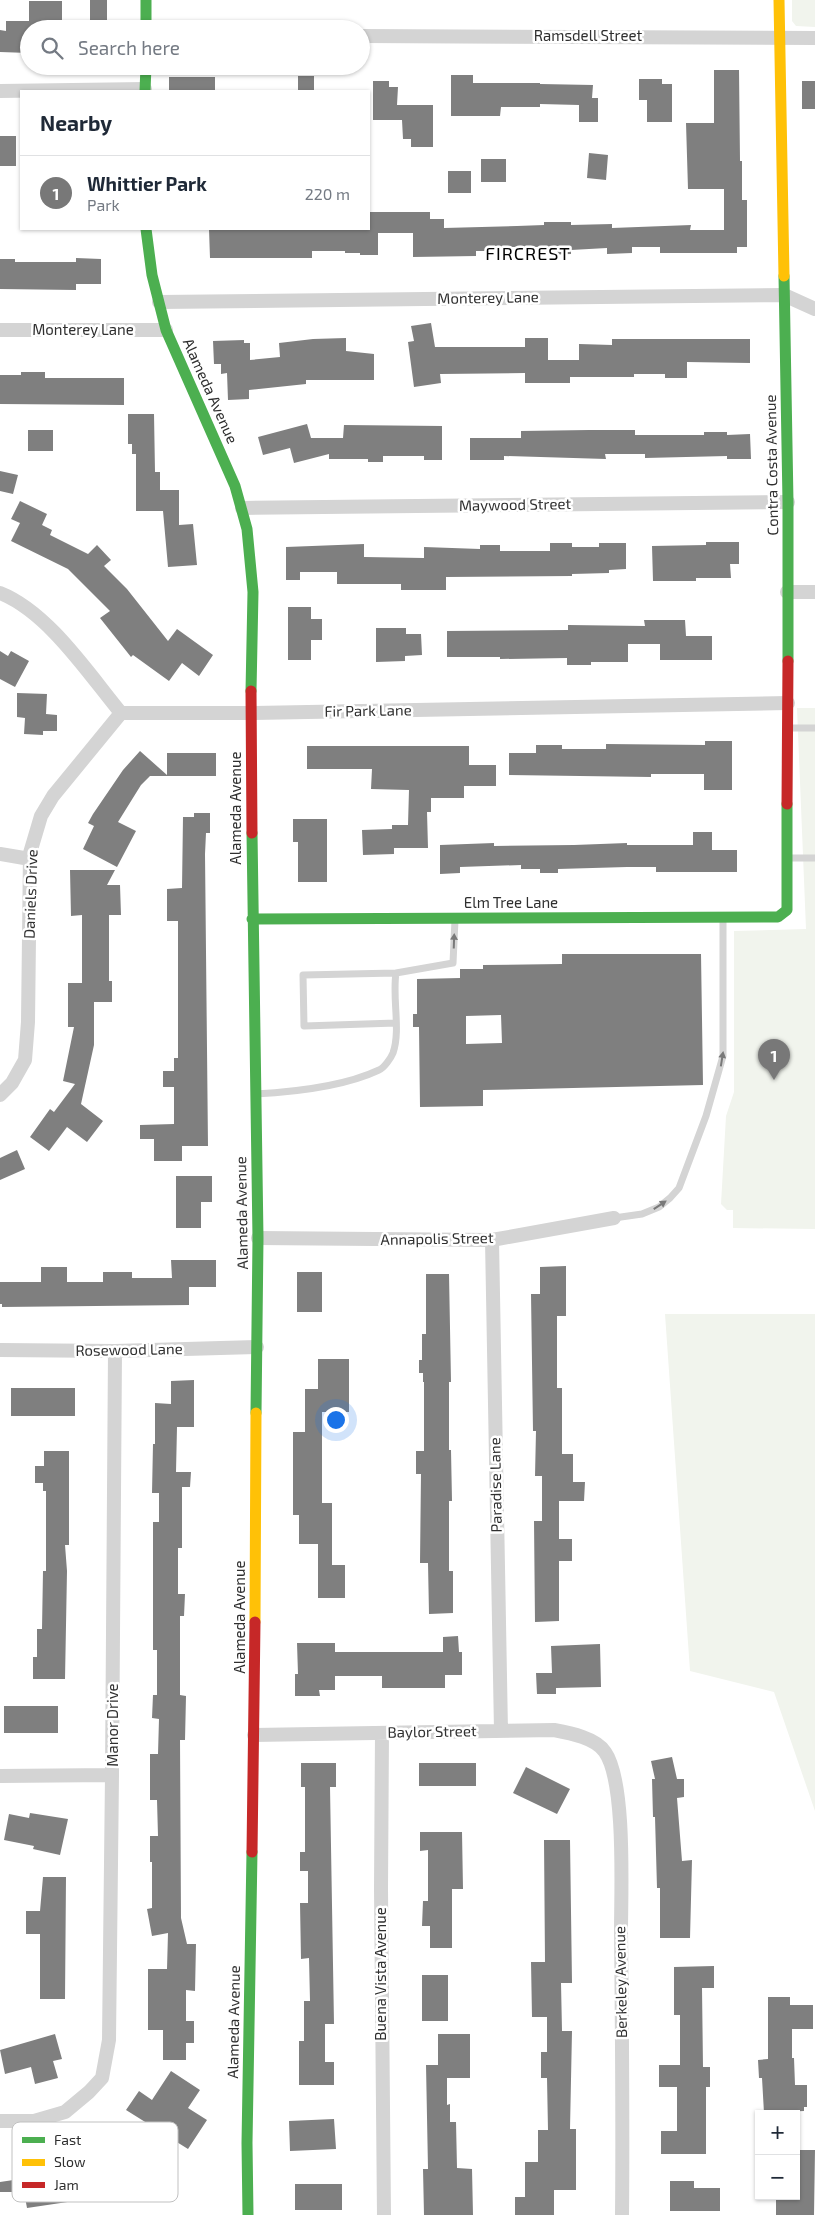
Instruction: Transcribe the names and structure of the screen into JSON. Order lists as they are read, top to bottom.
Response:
{
  "streets": {
    "street": [
      "Ramsdell Street",
      "Monterey Lane",
      "Alameda Avenue",
      "Contra Costa Avenue",
      "Maywood Street",
      "Fir Park Lane",
      "Daniels Drive",
      "Elm Tree Lane",
      "Annapolis Street",
      "Rosewood Lane",
      "Paradise Lane",
      "Manor Drive",
      "Baylor Street",
      "Buena Vista Avenue",
      "Berkeley Avenue"
    ]
  },
  "crossings": [
    ["Ramsdell Street", "Contra Costa Avenue"],
    ["Monterey Lane", "Alameda Avenue"],
    ["Monterey Lane", "Contra Costa Avenue"],
    ["Alameda Avenue", "Maywood Street"],
    ["Alameda Avenue", "Fir Park Lane"],
    ["Alameda Avenue", "Elm Tree Lane"],
    ["Alameda Avenue", "Annapolis Street"],
    ["Alameda Avenue", "Rosewood Lane"],
    ["Alameda Avenue", "Baylor Street"],
    ["Contra Costa Avenue", "Maywood Street"],
    ["Contra Costa Avenue", "Fir Park Lane"],
    ["Contra Costa Avenue", "Elm Tree Lane"],
    ["Fir Park Lane", "Daniels Drive"],
    ["Annapolis Street", "Paradise Lane"],
    ["Rosewood Lane", "Manor Drive"],
    ["Paradise Lane", "Baylor Street"],
    ["Baylor Street", "Buena Vista Avenue"],
    ["Baylor Street", "Berkeley Avenue"]
  ],
  "districts": ["FIRCREST"],
  "legend": ["Fast", "Slow", "Jam"],
  "page": {
    "search": "Search here",
    "heading": "Nearby",
    "list": [
      {
        "mark": "1",
        "name": "Whittier Park",
        "note": "Park",
        "value": "220 m"
      }
    ],
    "pins": "1",
    "map_buttons": ["+", "−"]
  }
}
